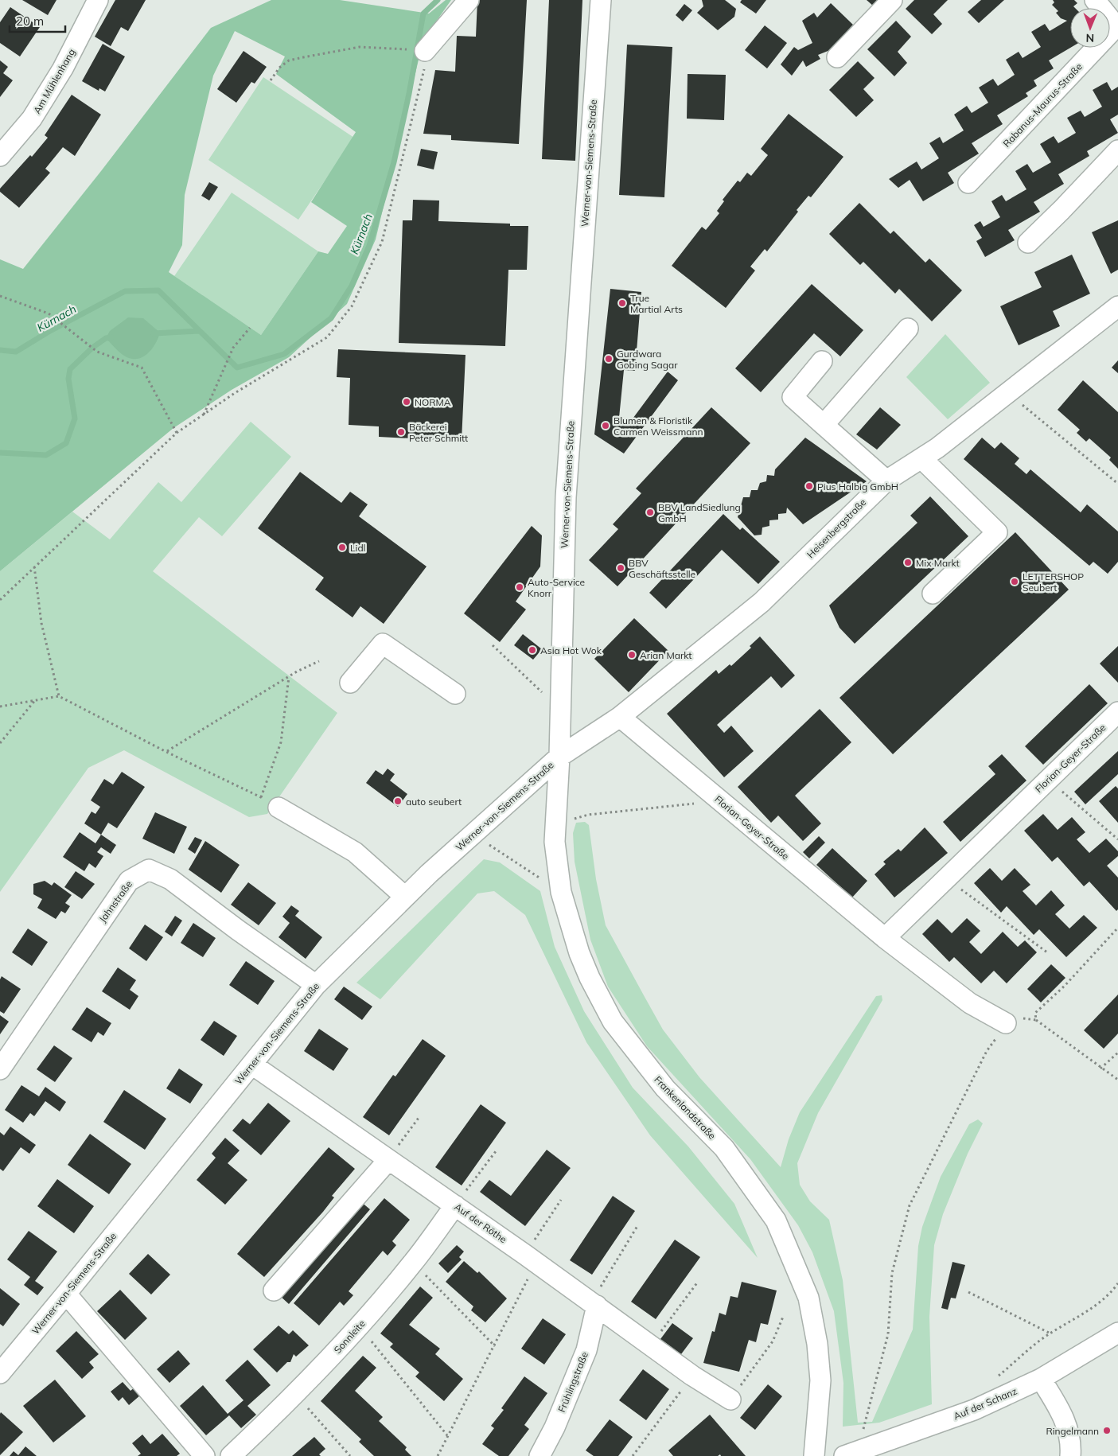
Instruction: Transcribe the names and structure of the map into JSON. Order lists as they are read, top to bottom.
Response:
{
  "streets": {
    "street": [
      "Am Mühlenhang",
      "Rabanus-Maurus-Straße",
      "Werner-von-Siemens-Straße",
      "Heisenbergstraße",
      "Florian-Geyer-Straße",
      "Jahnstraße",
      "Frankenlandstraße",
      "Auf der Röthe",
      "Sonnleite",
      "Frühlingstraße",
      "Auf der Schanz"
    ]
  },
  "crossings": [
    ["Werner-von-Siemens-Straße", "Heisenbergstraße"],
    ["Werner-von-Siemens-Straße", "Jahnstraße"],
    ["Werner-von-Siemens-Straße", "Frankenlandstraße"],
    ["Werner-von-Siemens-Straße", "Auf der Röthe"],
    ["Heisenbergstraße", "Florian-Geyer-Straße"],
    ["Heisenbergstraße", "Frankenlandstraße"],
    ["Auf der Röthe", "Sonnleite"],
    ["Auf der Röthe", "Frühlingstraße"]
  ],
  "water": ["Kürnach"],
  "places": [
    "True Martial Arts",
    "Gurdwara Gobing Sagar",
    "NORMA",
    "Blumen & Floristik Carmen Weissmann",
    "Bäckerei Peter Schmitt",
    "Pius Halbig GmbH",
    "BBV LandSiedlung GmbH",
    "Lidl",
    "Mix Markt",
    "BBV Geschäftsstelle",
    "LETTERSHOP Seubert",
    "Auto-Service Knorr",
    "Asia Hot Wok",
    "Arian Markt",
    "auto seubert",
    "Ringelmann"
  ],
  "scale_bar": "20 m",
  "north": "bottom"
}
